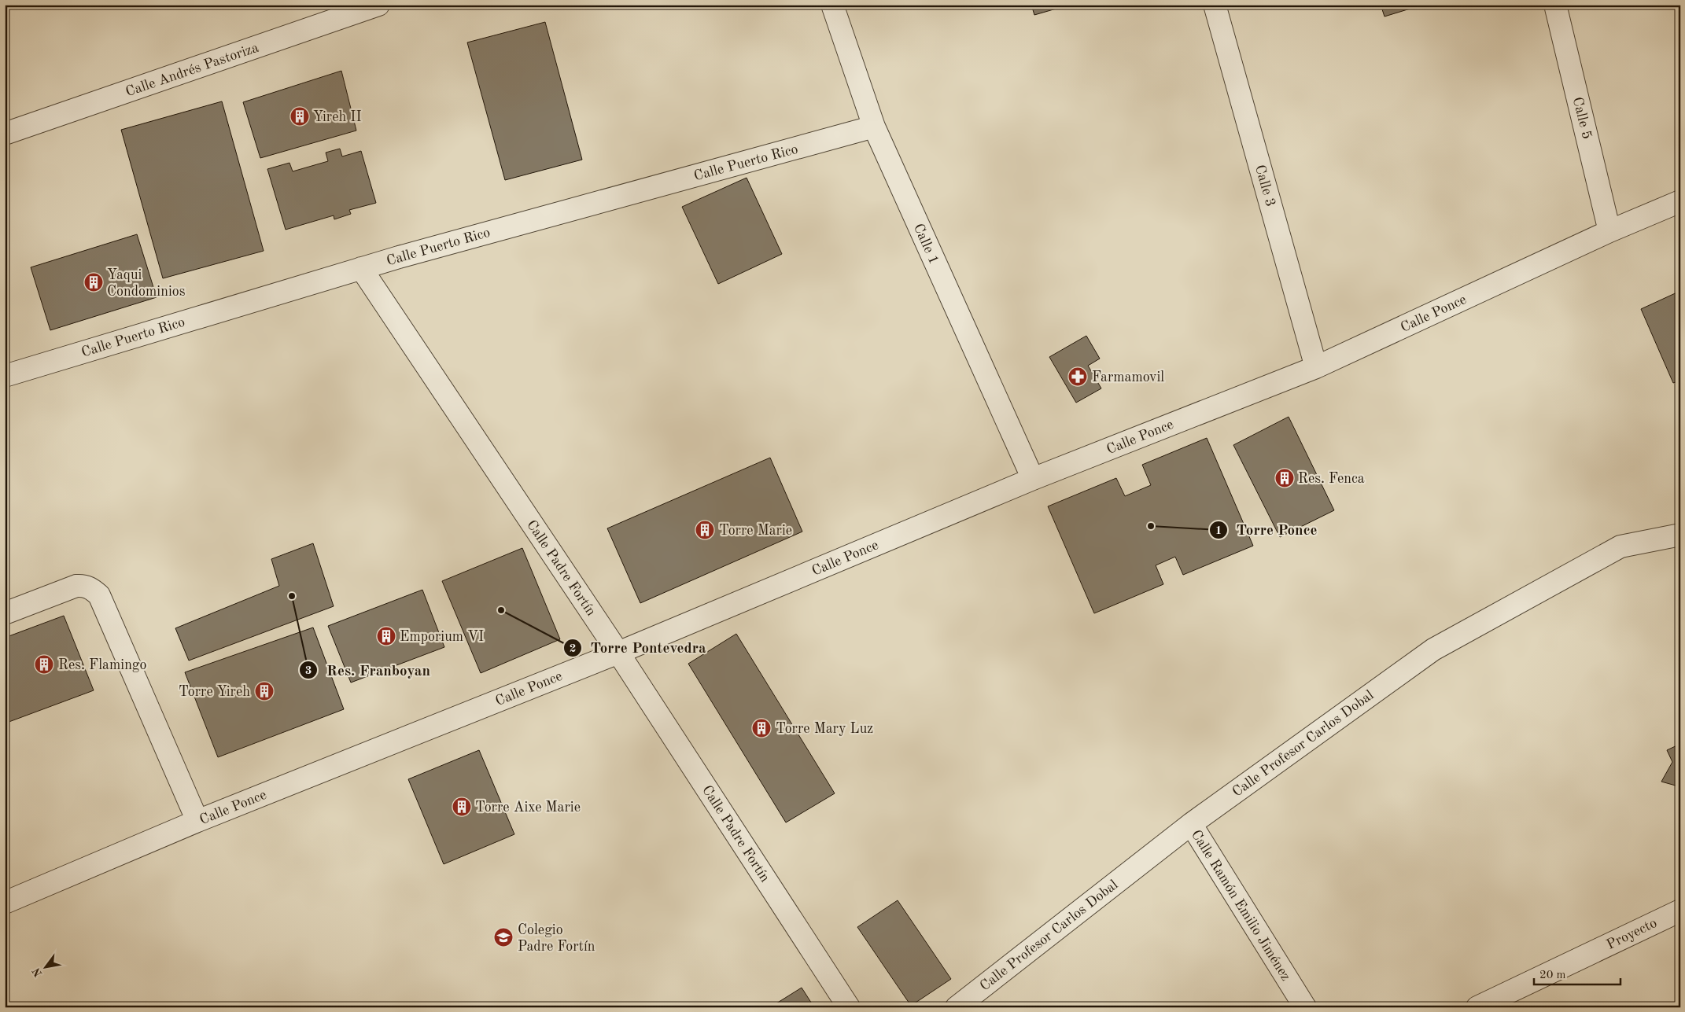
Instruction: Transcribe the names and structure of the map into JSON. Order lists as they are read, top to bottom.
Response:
{
  "streets": {
    "street": [
      "Calle Andrés Pastoriza",
      "Calle 5",
      "Calle Puerto Rico",
      "Calle 3",
      "Calle 1",
      "Calle Ponce",
      "Calle Padre Fortín",
      "Calle Profesor Carlos Dobal",
      "Calle Ramón Emilio Jiménez",
      "Proyecto"
    ]
  },
  "crossings": [
    ["Calle 5", "Calle Ponce"],
    ["Calle Puerto Rico", "Calle 1"],
    ["Calle Puerto Rico", "Calle Padre Fortín"],
    ["Calle 3", "Calle Ponce"],
    ["Calle 1", "Calle Ponce"],
    ["Calle Ponce", "Calle Padre Fortín"],
    ["Calle Profesor Carlos Dobal", "Calle Ramón Emilio Jiménez"]
  ],
  "places": {
    "building": [
      "Yireh II",
      "Yaqui Condominios",
      "Res. Fenca",
      "Torre Marie",
      "Emporium VI",
      "Res. Flamingo",
      "Torre Yireh",
      "Torre Mary Luz",
      "Torre Aixe Marie"
    ],
    "pharmacy": ["Farmamovil"],
    "other": ["Torre Ponce", "Res. Franboyan", "Torre Pontevedra"],
    "school or university": ["Colegio Padre Fortín"]
  },
  "scale_bar": "20 m",
  "north": "bottom left"
}
